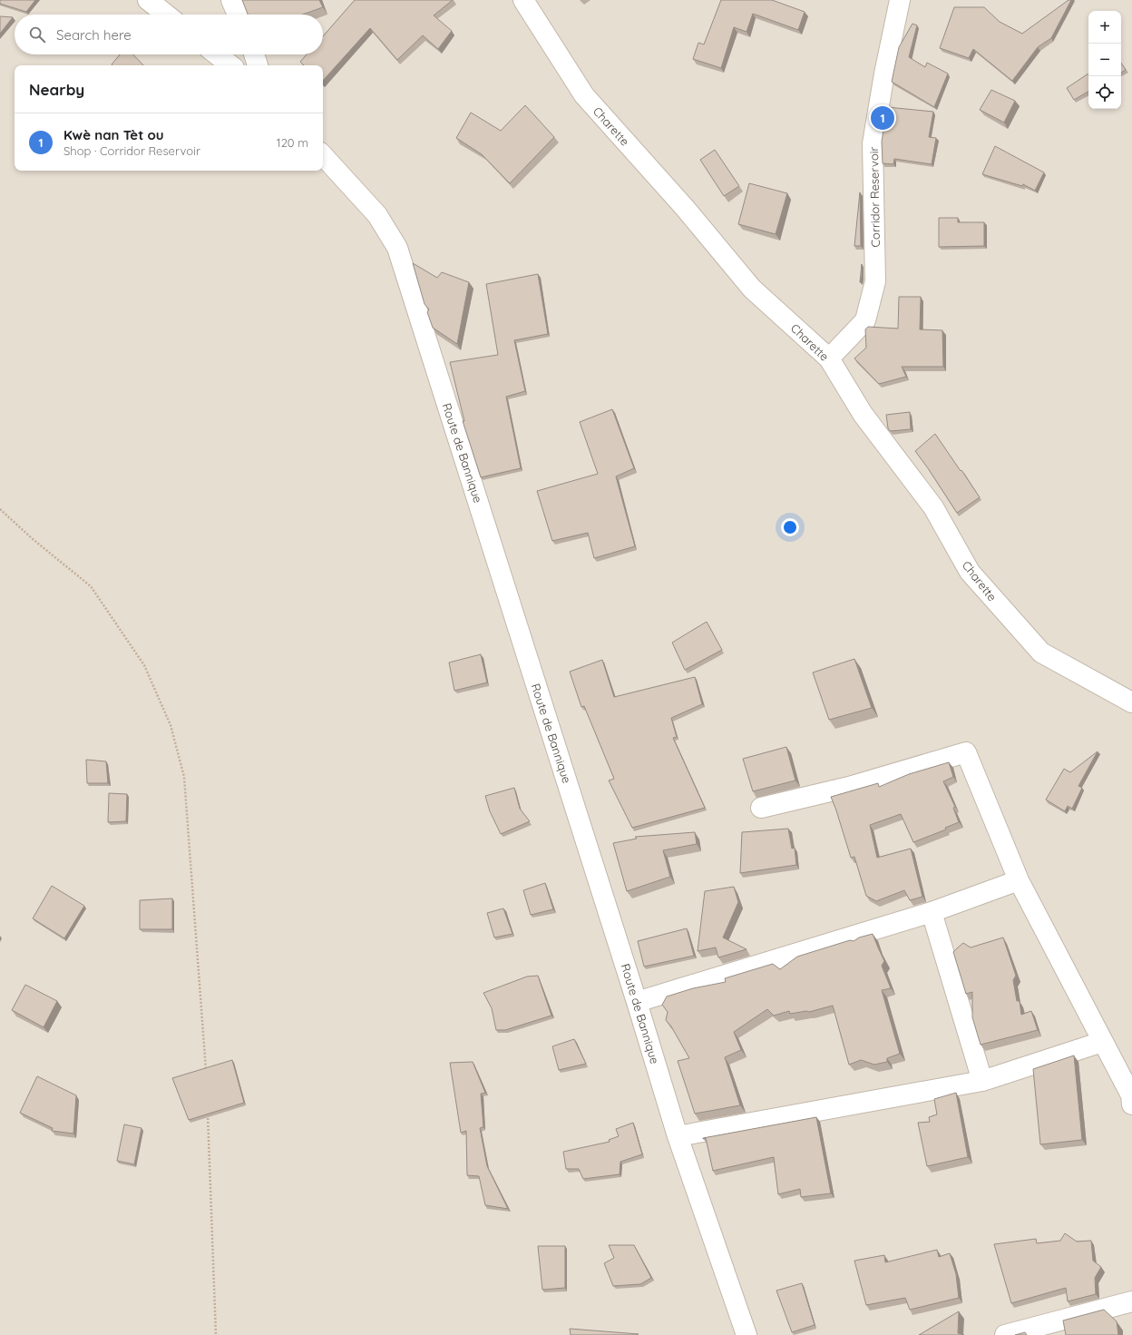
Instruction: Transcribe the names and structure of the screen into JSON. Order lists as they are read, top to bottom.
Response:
{
  "streets": {
    "street": ["Charette", "Corridor Reservoir", "Route de Bannique"]
  },
  "crossings": [
    ["Charette", "Corridor Reservoir"]
  ],
  "page": {
    "map_buttons": ["+", "−"],
    "search": "Search here",
    "heading": "Nearby",
    "pins": "1",
    "list": [
      {
        "mark": "1",
        "name": "Kwè nan Tèt ou",
        "note": "Shop · Corridor Reservoir",
        "value": "120 m"
      }
    ]
  }
}
